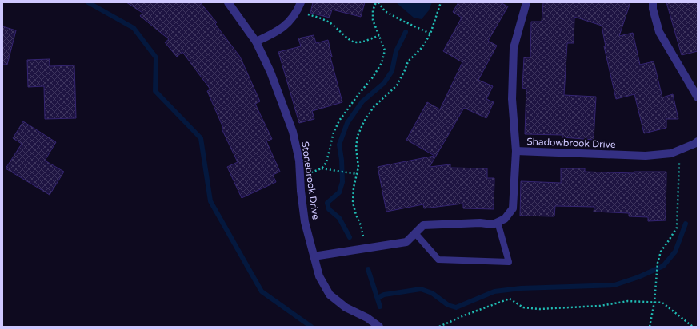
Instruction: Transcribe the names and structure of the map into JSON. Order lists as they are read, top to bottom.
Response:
{
  "streets": {
    "street": ["Shadowbrook Drive", "Stonebrook Drive"]
  }
}
